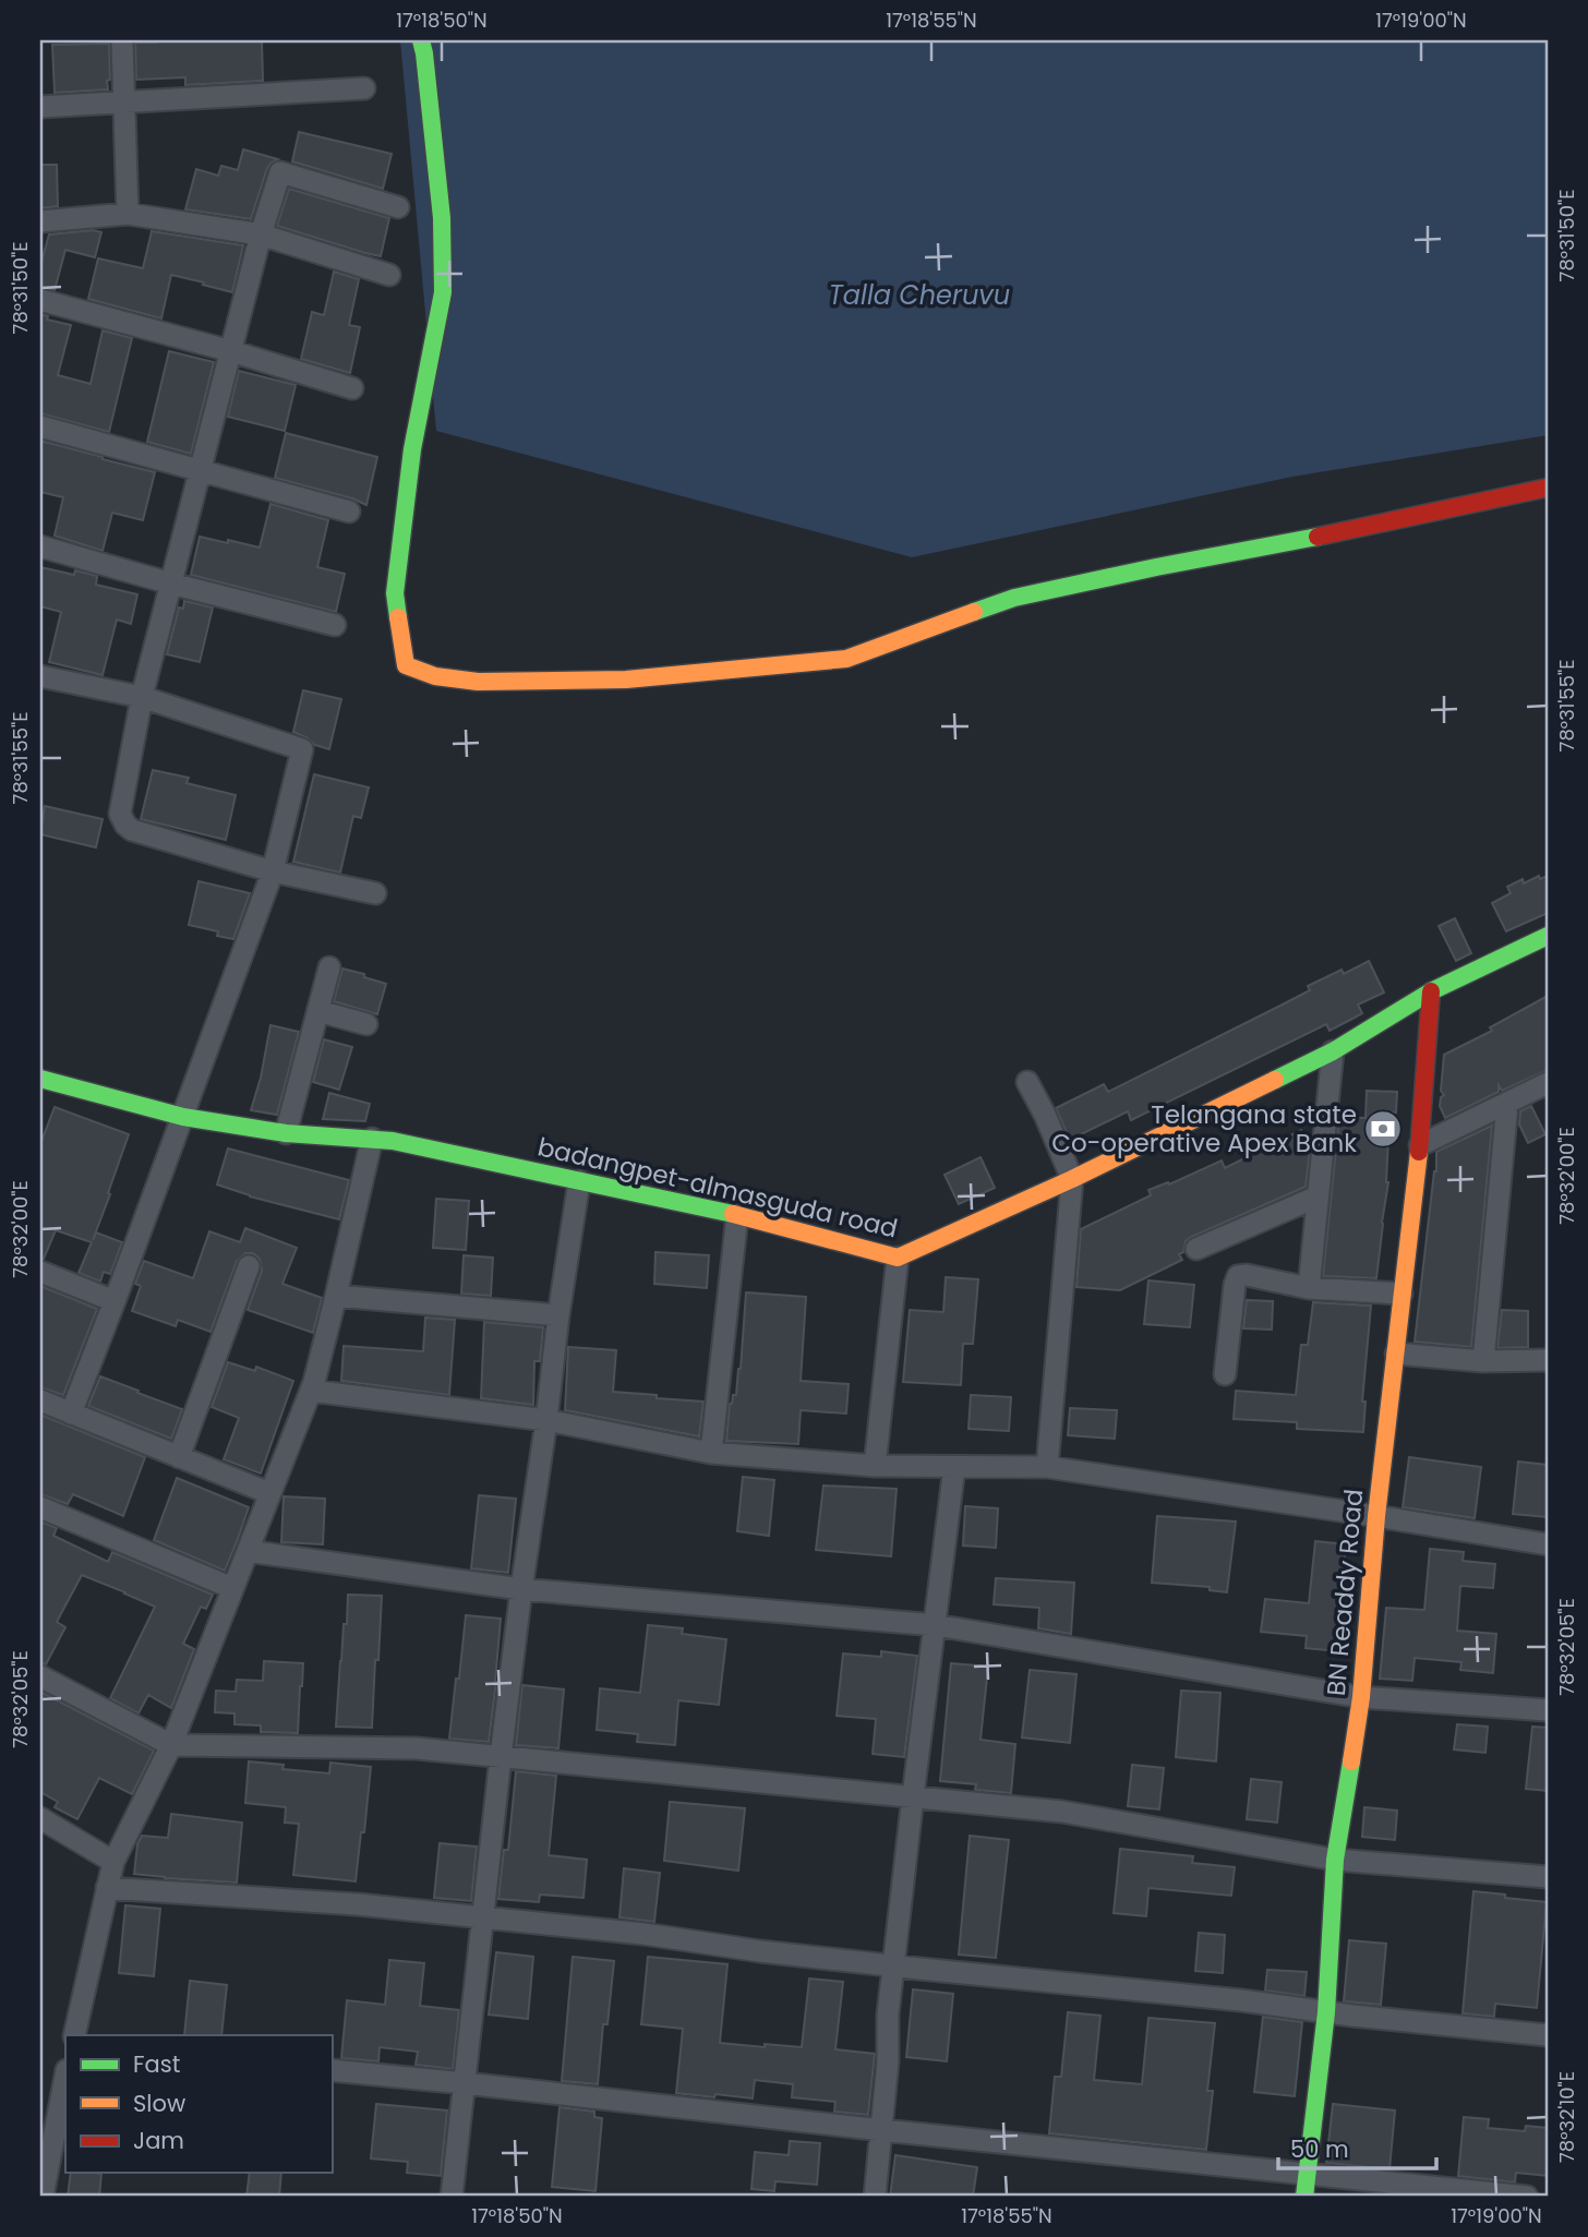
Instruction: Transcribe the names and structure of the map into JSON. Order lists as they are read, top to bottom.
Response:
{
  "streets": {
    "street": ["badangpet-almasguda road", "BN Readdy Road"]
  },
  "crossings": [
    ["badangpet-almasguda road", "BN Readdy Road"]
  ],
  "water": ["Talla Cheruvu"],
  "places": {
    "bank": ["Telangana state Co-operative Apex Bank"]
  },
  "legend": ["Fast", "Slow", "Jam"],
  "scale_bar": "50 m",
  "coordinates": [
    "17°18'50\"N",
    "17°18'55\"N",
    "17°19'00\"N",
    "78°31'50\"E",
    "78°31'55\"E",
    "78°32'00\"E",
    "78°32'05\"E",
    "78°32'10\"E"
  ]
}
